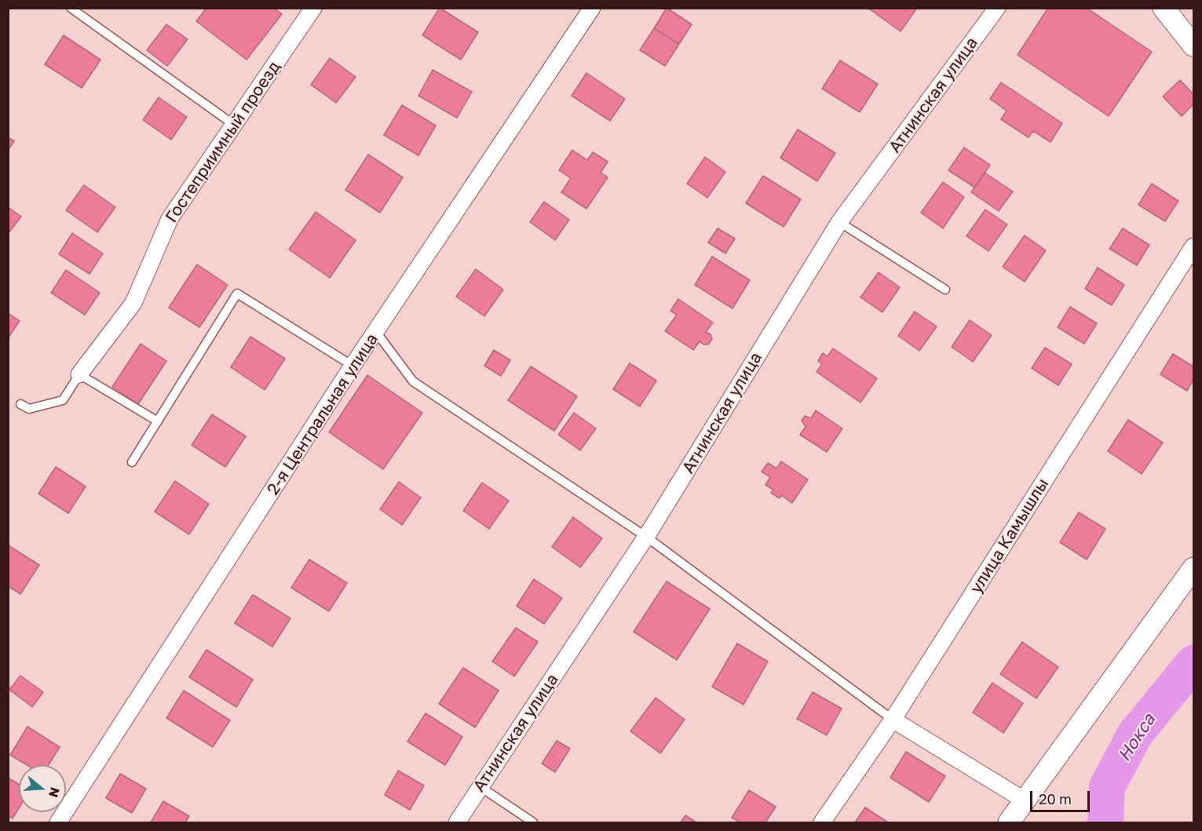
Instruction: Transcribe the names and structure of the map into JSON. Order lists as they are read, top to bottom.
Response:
{
  "streets": {
    "street": [
      "Атнинская улица",
      "Гостеприимный проезд",
      "2-я Центральная улица",
      "улица Камышлы"
    ]
  },
  "water": ["Нокса"],
  "scale_bar": "20 m",
  "north": "right"
}
